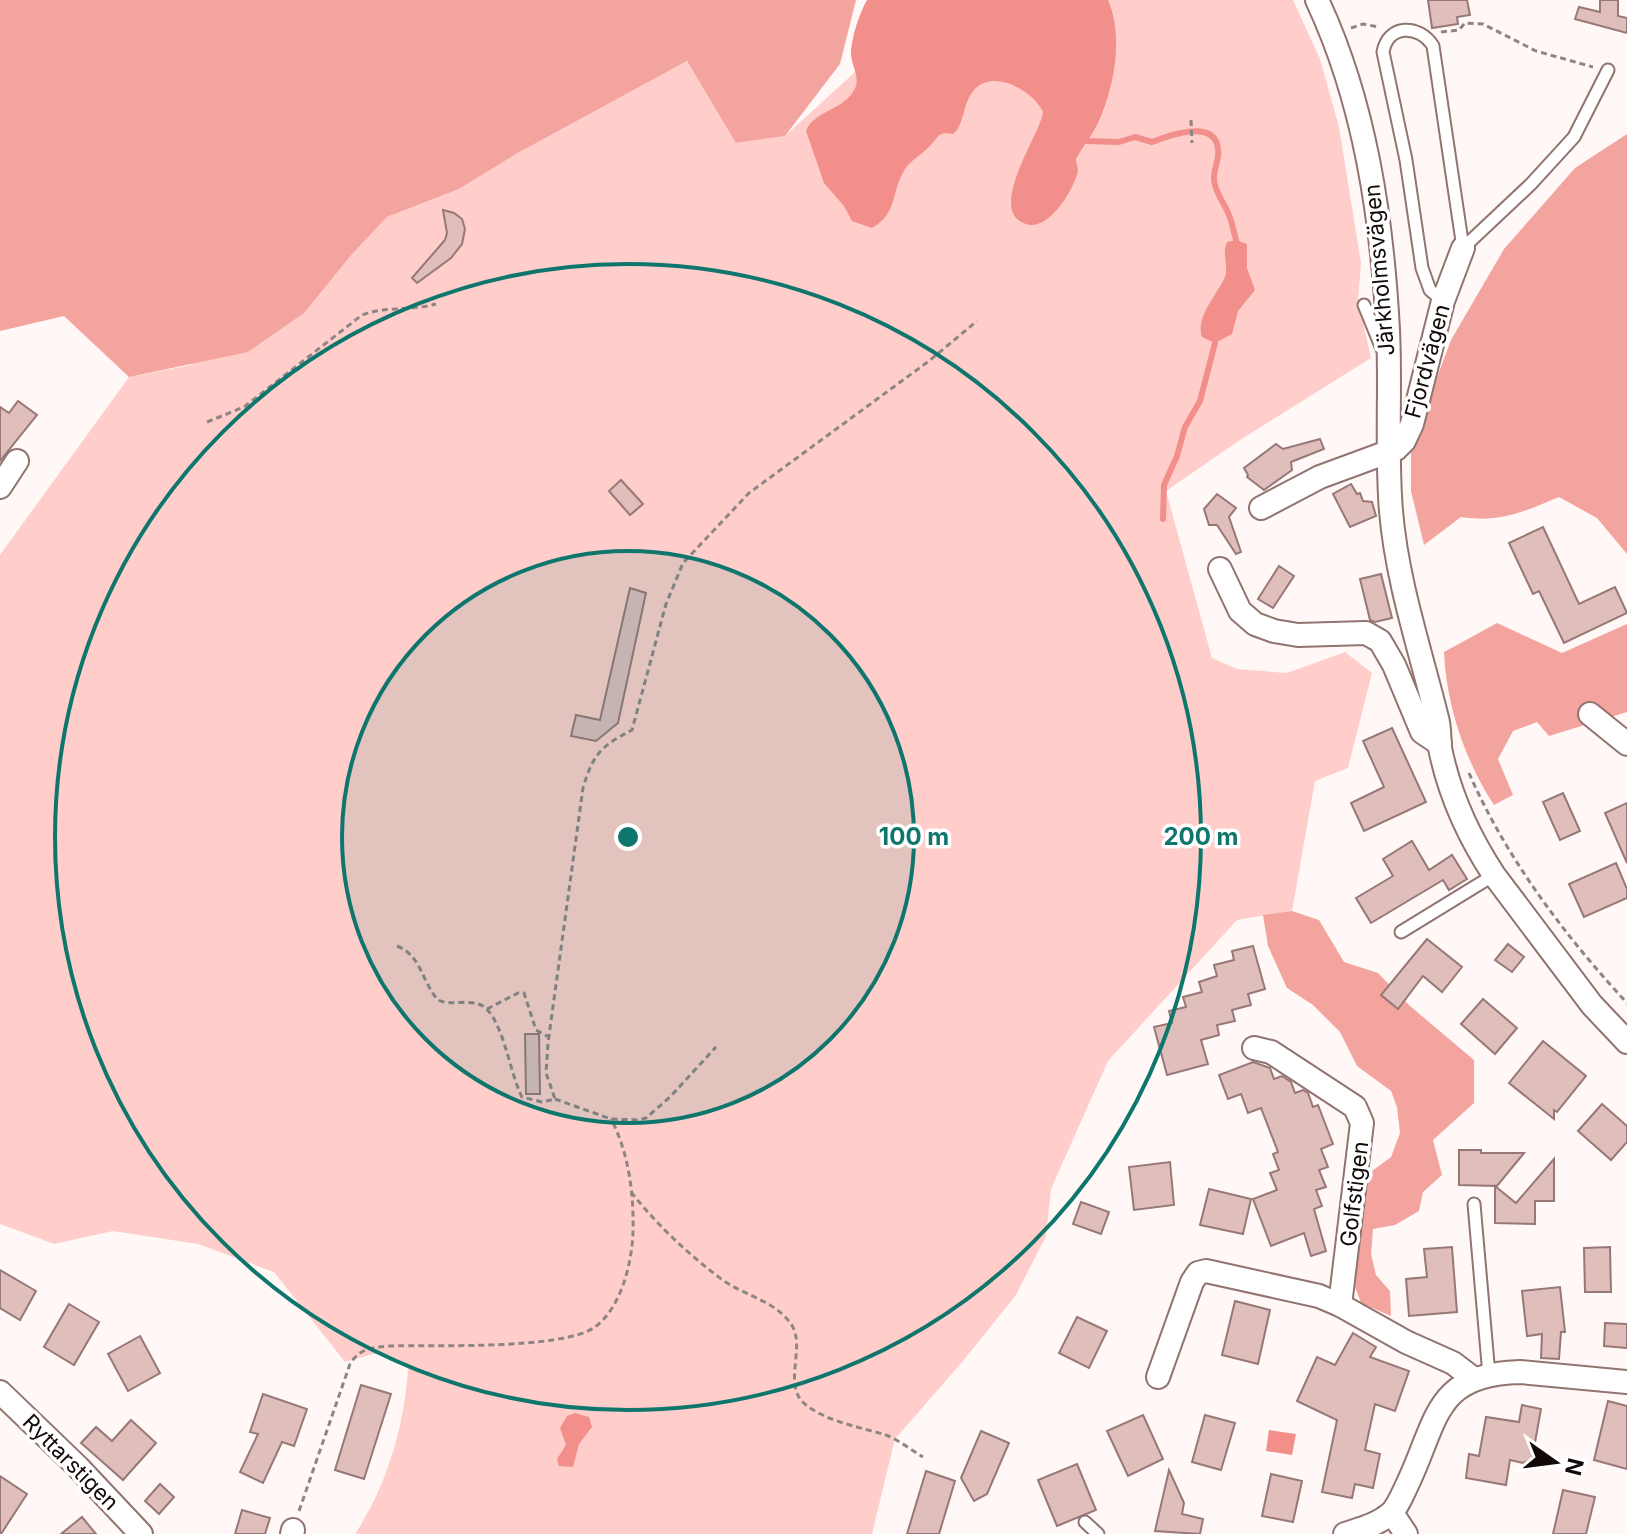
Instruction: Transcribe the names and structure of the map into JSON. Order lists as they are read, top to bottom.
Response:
{
  "streets": {
    "street": [
      "Järkholmsvägen",
      "Fjordvägen",
      "Golfstigen",
      "Ryttarstigen"
    ]
  },
  "crossings": [
    ["Järkholmsvägen", "Fjordvägen"]
  ],
  "north": "right",
  "rings": ["100 m", "200 m"]
}
